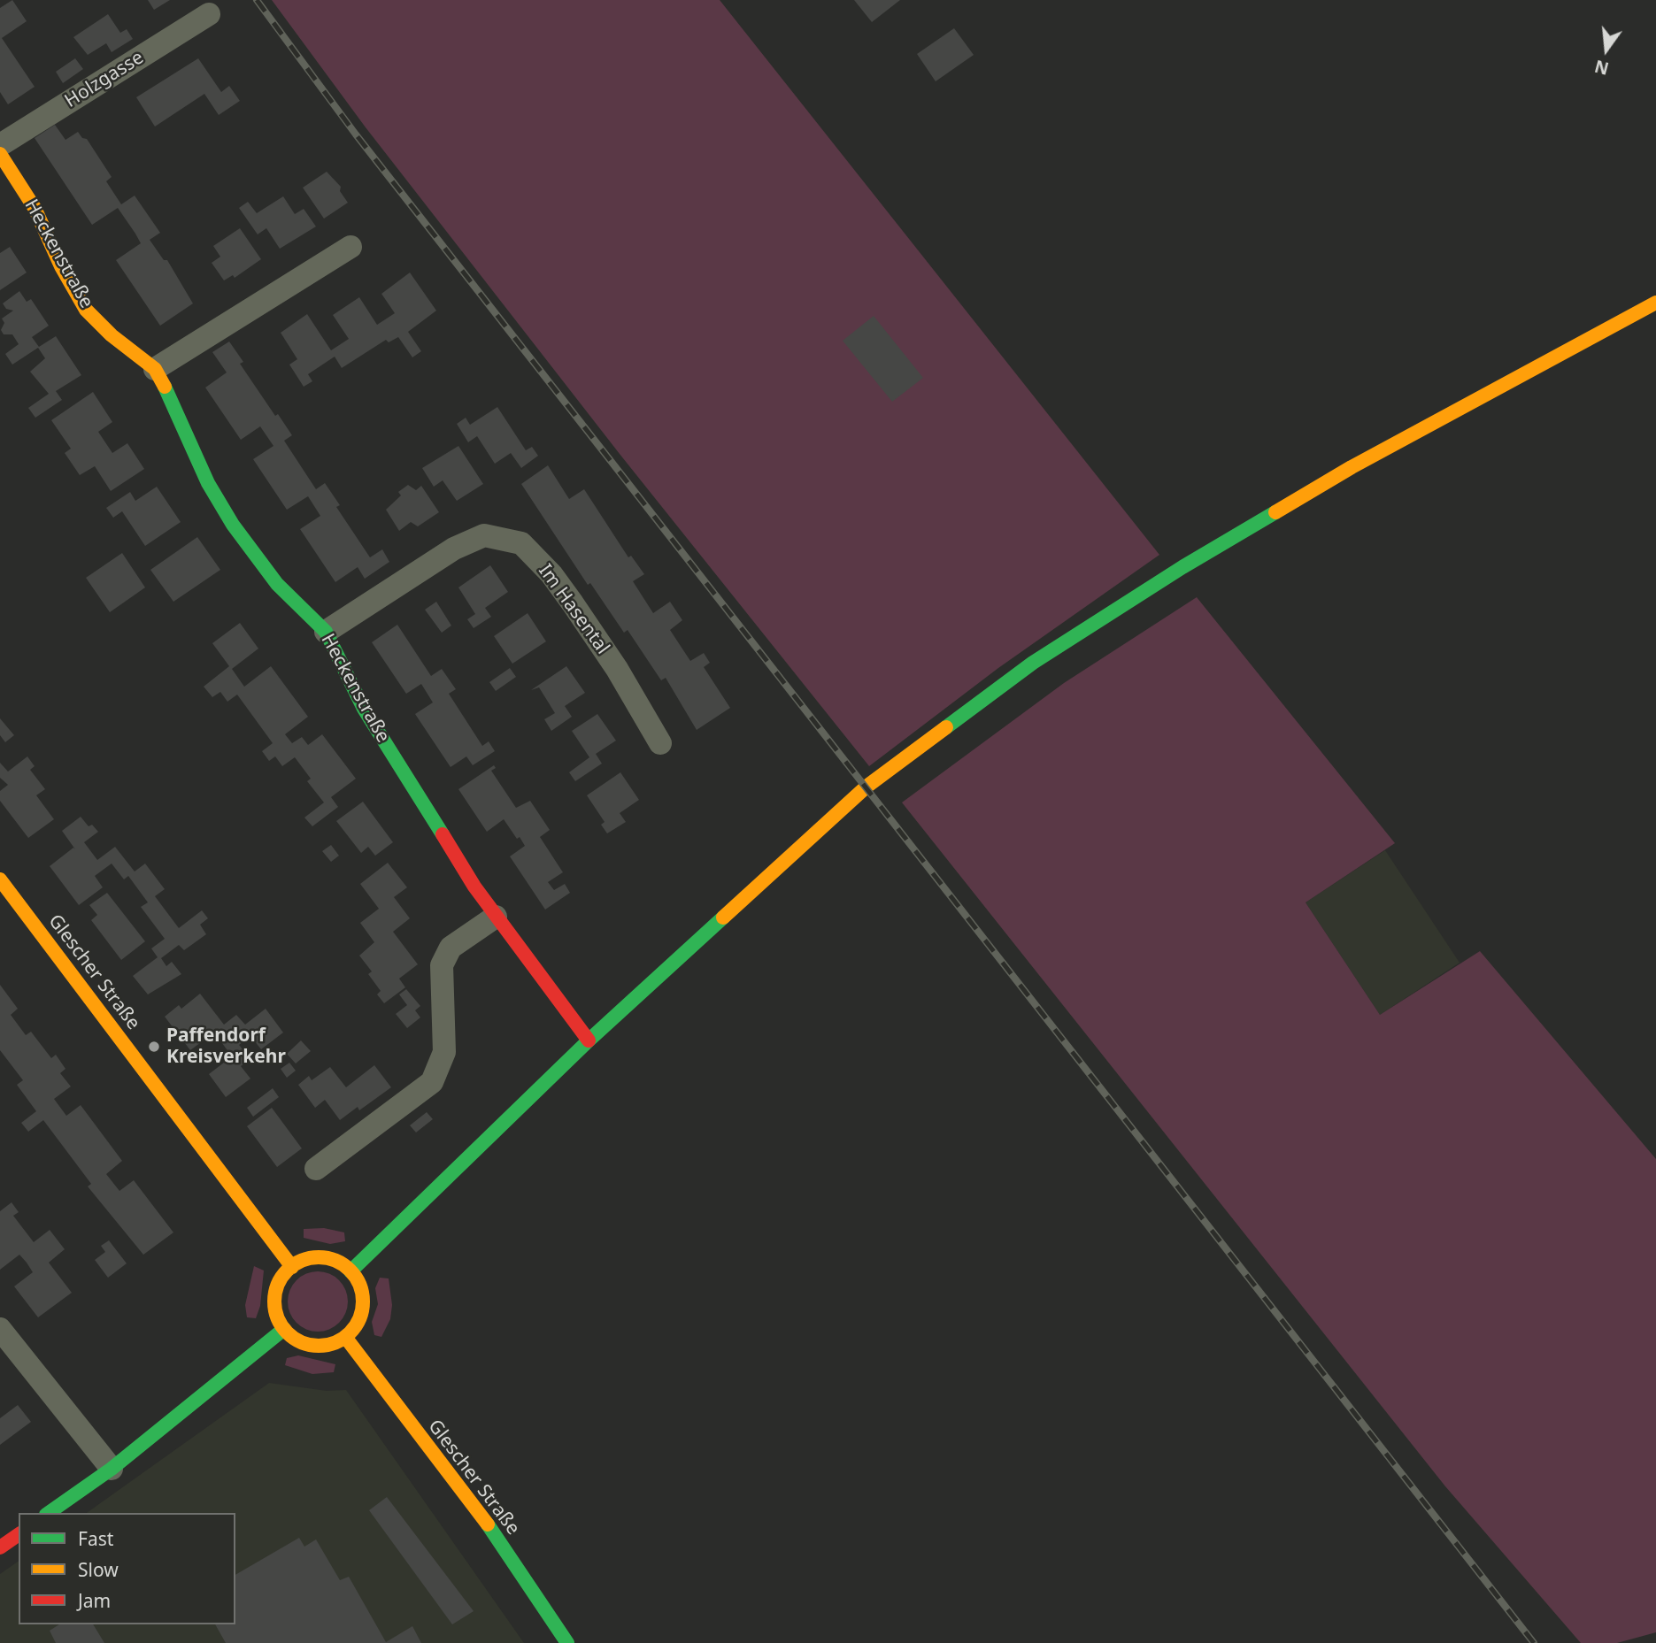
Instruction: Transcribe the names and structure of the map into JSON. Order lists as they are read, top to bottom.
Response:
{
  "streets": {
    "main road": ["Heckenstraße", "Glescher Straße"],
    "street": ["Holzgasse", "Im Hasental"]
  },
  "crossings": [
    ["Heckenstraße", "Im Hasental"]
  ],
  "places": ["Paffendorf Kreisverkehr"],
  "legend": ["Fast", "Slow", "Jam"],
  "north": "bottom"
}
